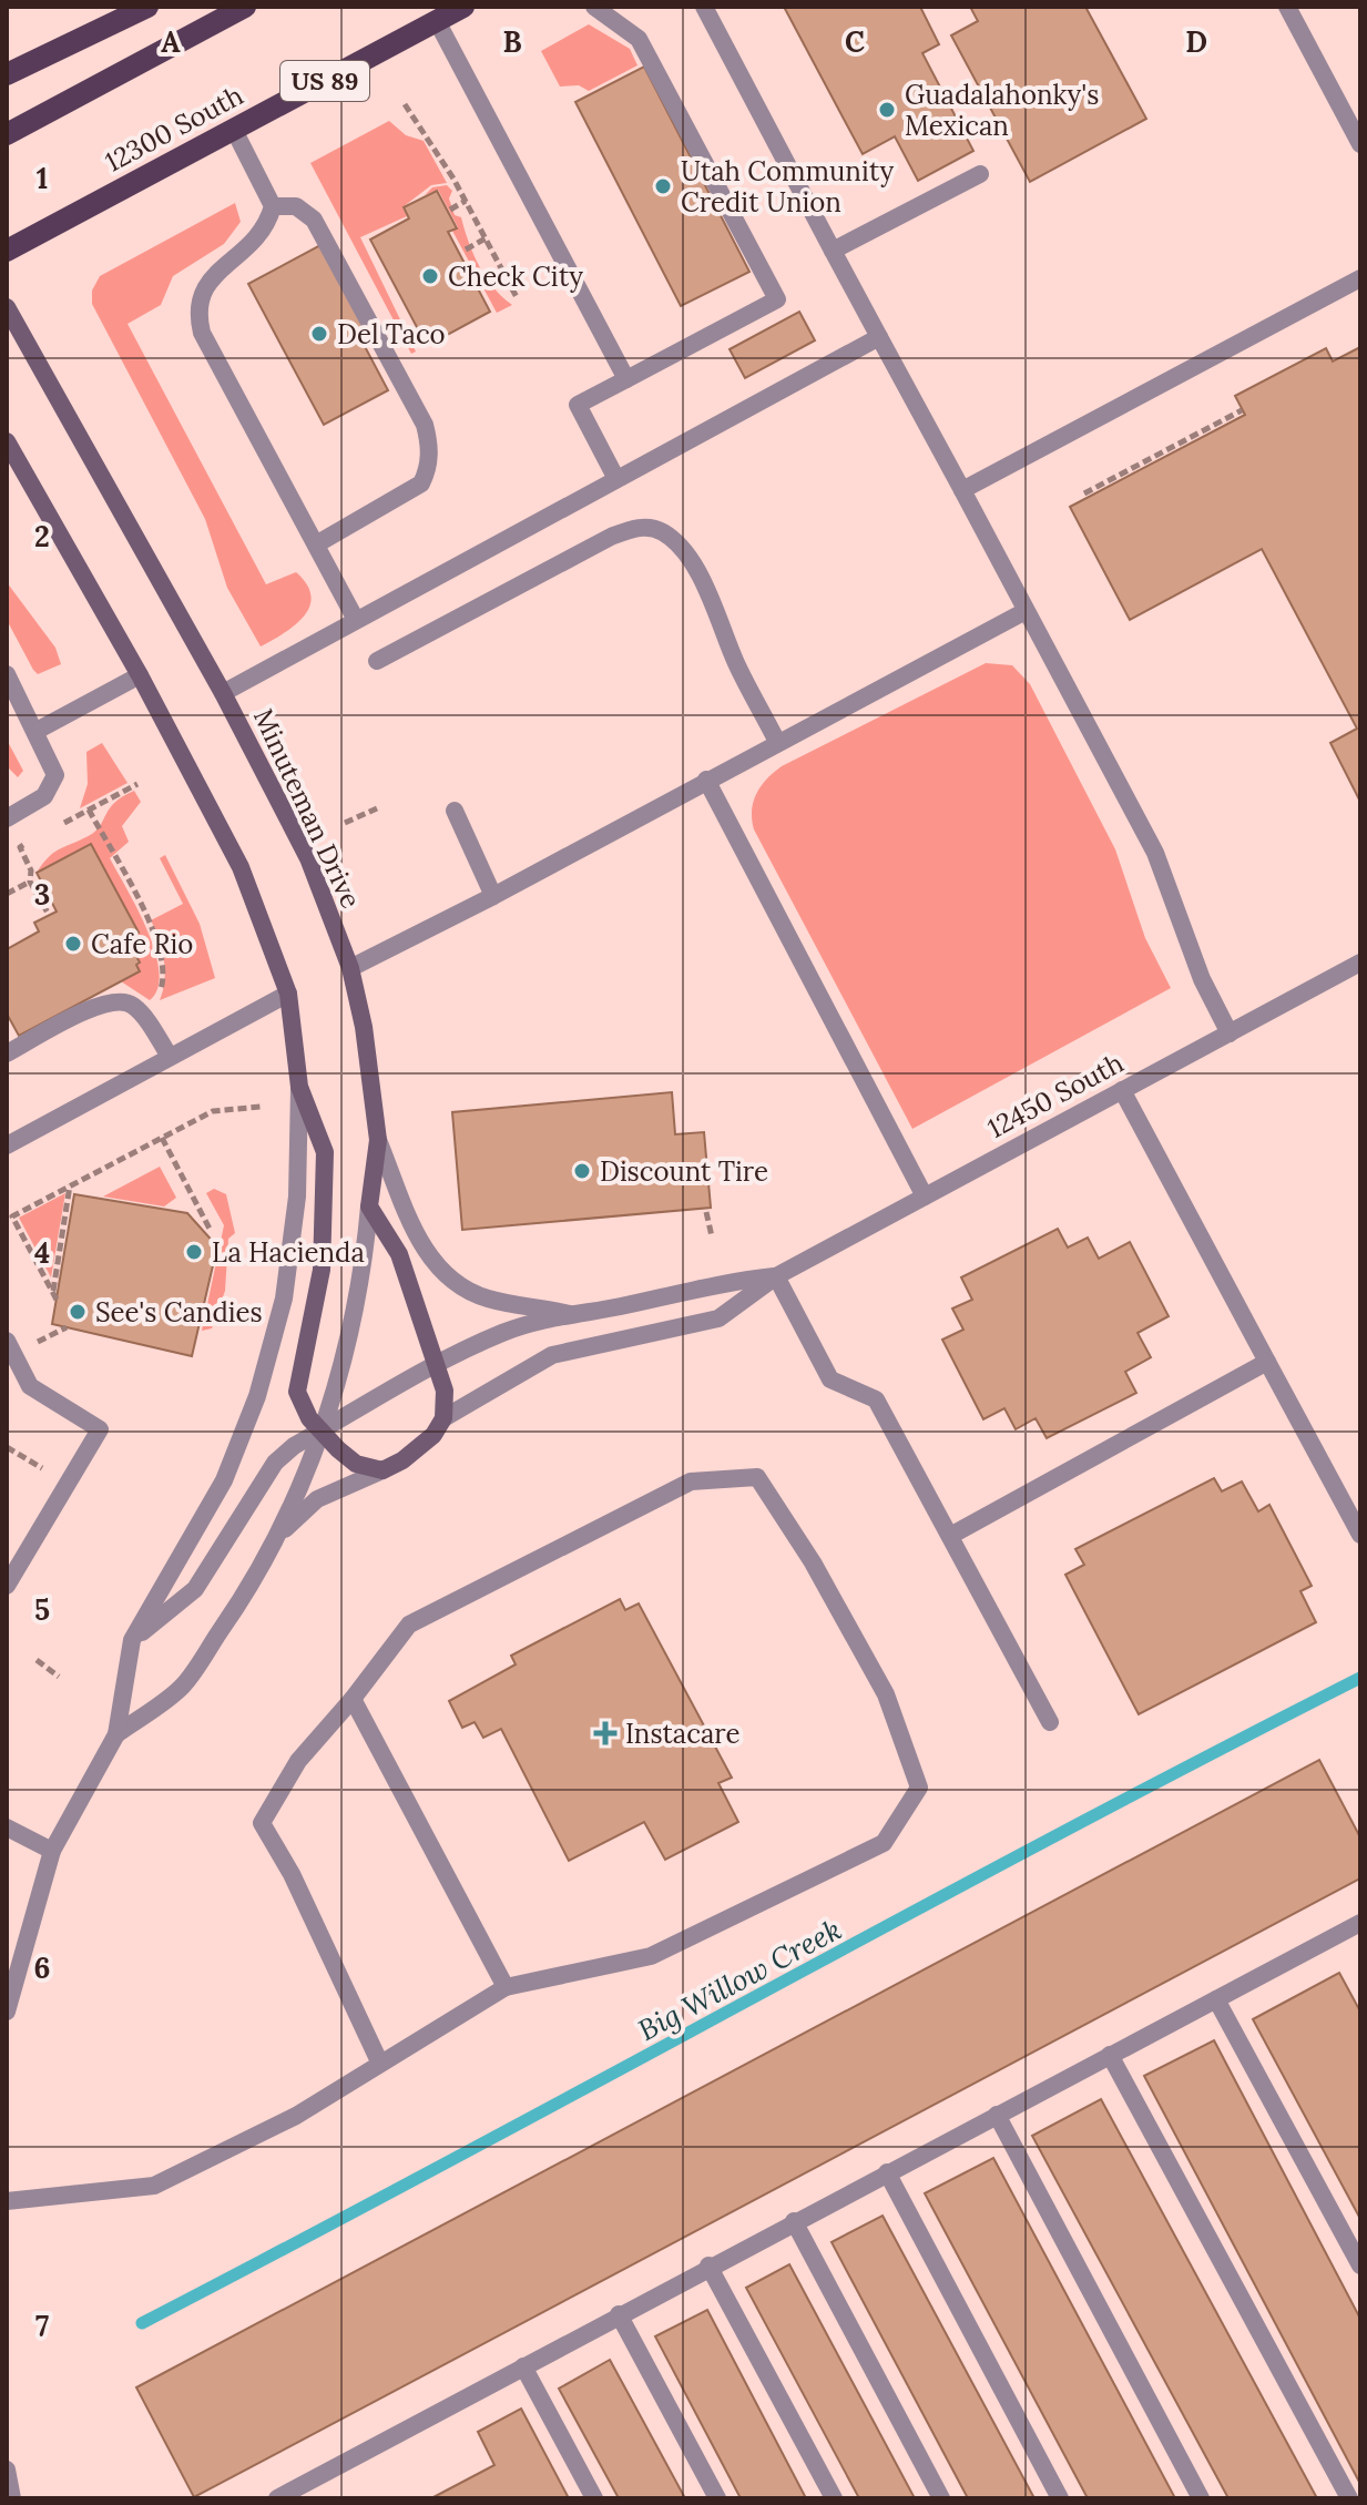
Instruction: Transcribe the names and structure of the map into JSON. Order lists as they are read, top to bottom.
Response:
{
  "streets": {
    "main road": ["US 89", "12300 South", "Minuteman Drive"],
    "street": ["12450 South"]
  },
  "crossings": [
    ["Minuteman Drive", "12450 South"]
  ],
  "water": ["Big Willow Creek"],
  "places": {
    "other": [
      "Guadalahonky's Mexican",
      "Utah Community Credit Union",
      "Check City",
      "Del Taco",
      "Cafe Rio",
      "Discount Tire",
      "La Hacienda",
      "See's Candies"
    ],
    "health": ["Instacare"]
  },
  "grid": {
    "columns": [
      "A",
      "B",
      "C",
      "D"
    ],
    "rows": [
      "1",
      "2",
      "3",
      "4",
      "5",
      "6",
      "7"
    ]
  }
}
